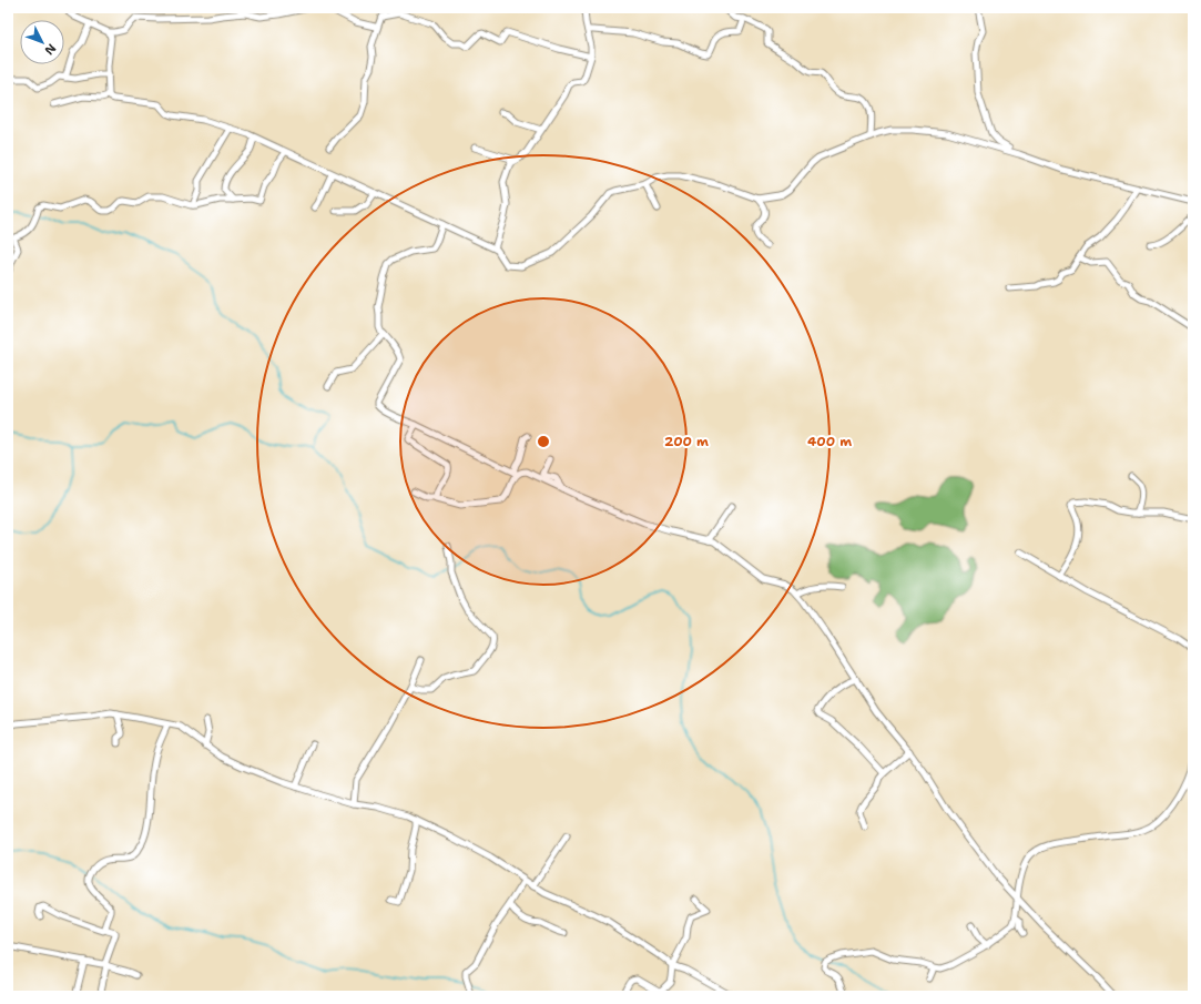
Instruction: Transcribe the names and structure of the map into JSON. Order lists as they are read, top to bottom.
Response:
{
  "north": "bottom right",
  "rings": ["200 m", "400 m"]
}
